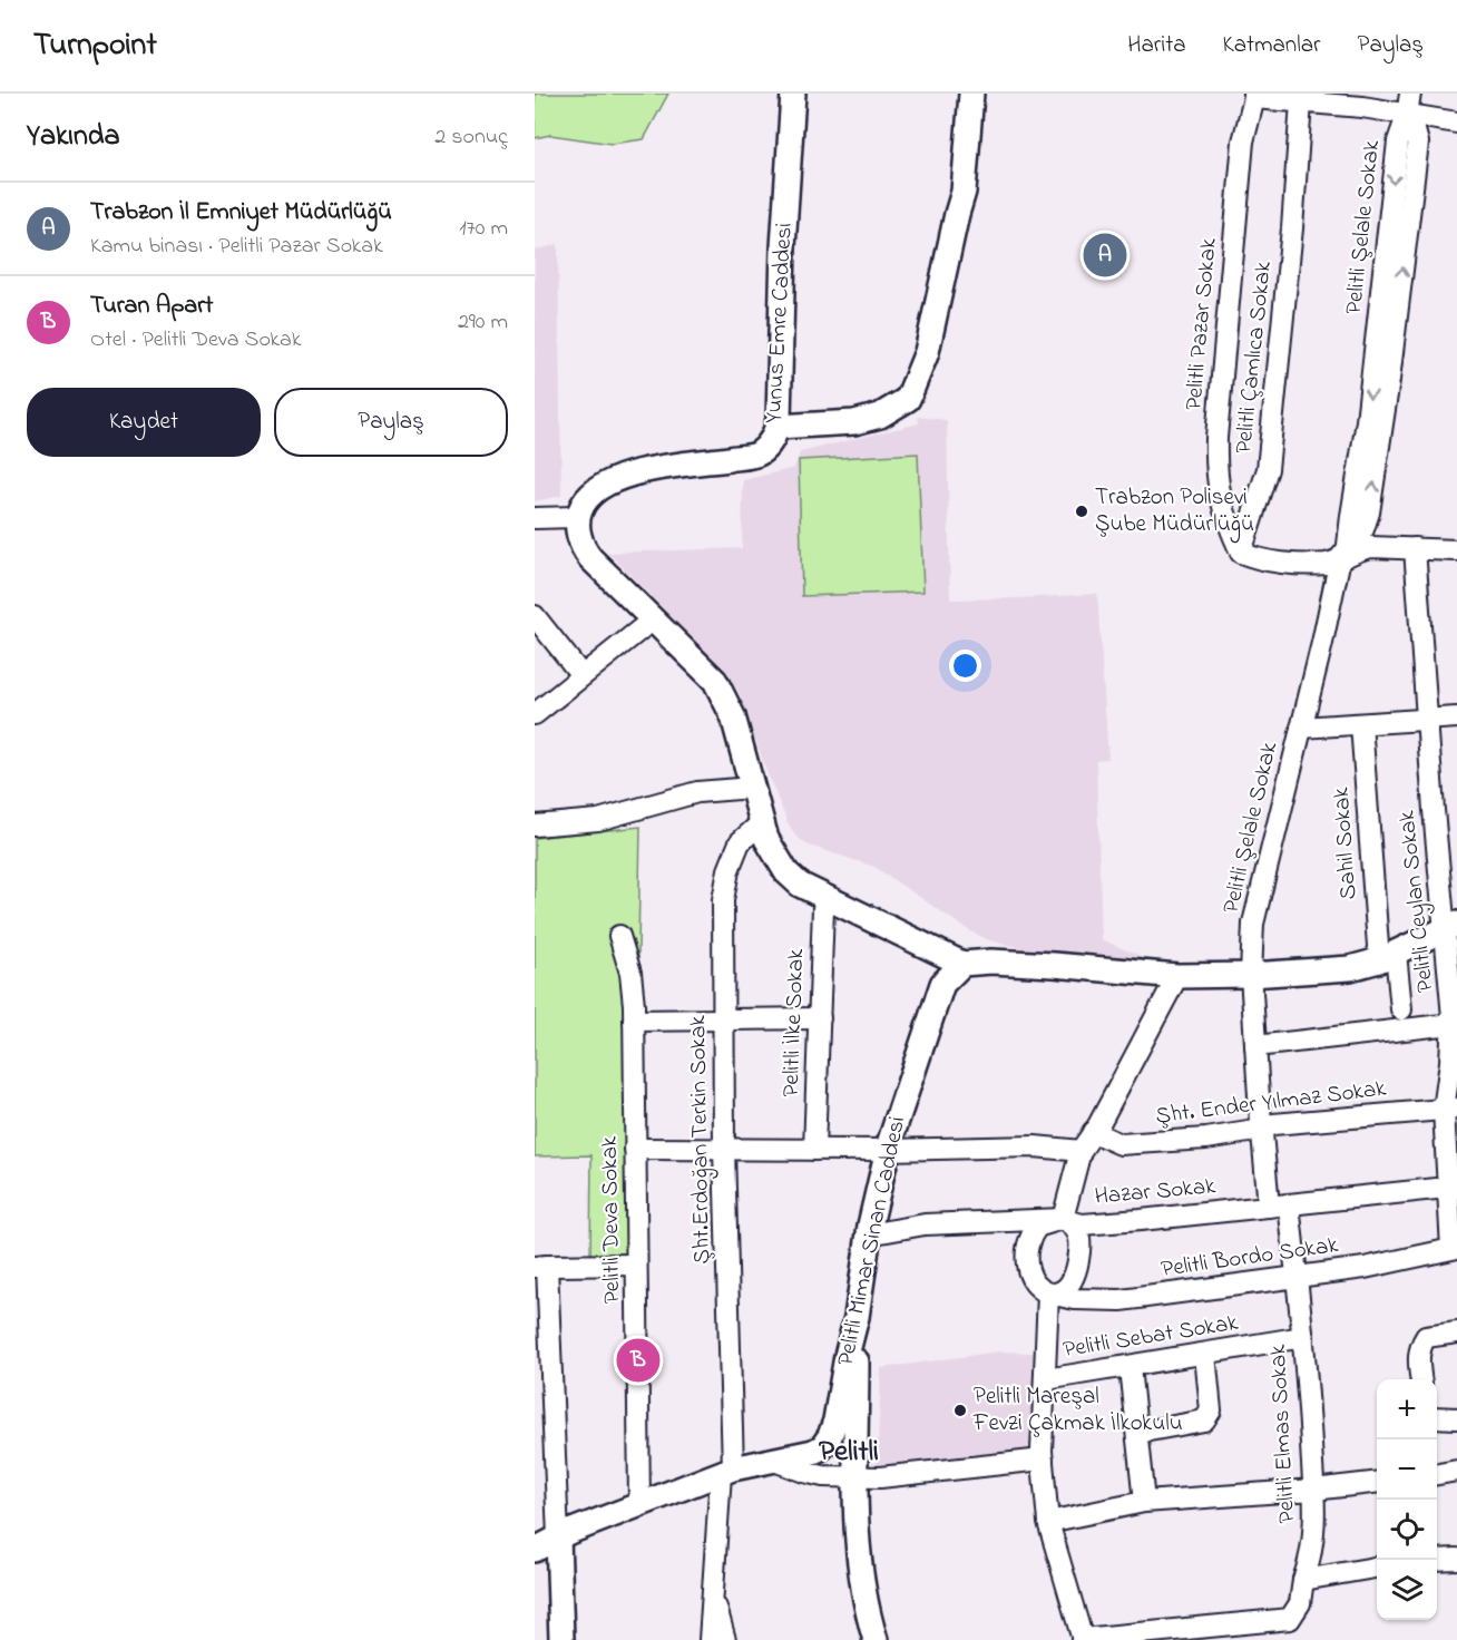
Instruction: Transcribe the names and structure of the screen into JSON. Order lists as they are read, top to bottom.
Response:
{
  "streets": {
    "street": [
      "Pelitli Şelale Sokak",
      "Yunus Emre Caddesi",
      "Pelitli Pazar Sokak",
      "Pelitli Çamlıca Sokak",
      "Sahil Sokak",
      "Pelitli Ceylan Sokak",
      "Pelitli İlke Sokak",
      "Şht. Ender Yılmaz Sokak",
      "Şht.Erdoğan Terkin Sokak",
      "Hazar Sokak",
      "Pelitli Deva Sokak",
      "Pelitli Mimar Sinan Caddesi",
      "Pelitli Bordo Sokak",
      "Pelitli Sebat Sokak",
      "Pelitli Elmas Sokak"
    ]
  },
  "crossings": [
    ["Pelitli Şelale Sokak", "Şht. Ender Yılmaz Sokak"],
    ["Pelitli Şelale Sokak", "Hazar Sokak"],
    ["Pelitli Şelale Sokak", "Pelitli Elmas Sokak"],
    ["Pelitli Pazar Sokak", "Pelitli Çamlıca Sokak"],
    ["Pelitli Ceylan Sokak", "Şht. Ender Yılmaz Sokak"],
    ["Pelitli Ceylan Sokak", "Hazar Sokak"],
    ["Pelitli Ceylan Sokak", "Pelitli Bordo Sokak"],
    ["Şht.Erdoğan Terkin Sokak", "Pelitli Mimar Sinan Caddesi"],
    ["Hazar Sokak", "Pelitli Mimar Sinan Caddesi"],
    ["Hazar Sokak", "Pelitli Bordo Sokak"],
    ["Hazar Sokak", "Pelitli Elmas Sokak"],
    ["Pelitli Deva Sokak", "Pelitli Mimar Sinan Caddesi"],
    ["Pelitli Bordo Sokak", "Pelitli Elmas Sokak"],
    ["Pelitli Sebat Sokak", "Pelitli Elmas Sokak"]
  ],
  "districts": ["Pelitli"],
  "places": ["Trabzon Polisevi Şube Müdürlüğü", "Pelitli Mareşal Fevzi Çakmak İlkokulu"],
  "page": {
    "header": "Turnpoint",
    "nav": ["Harita", "Katmanlar", "Paylaş"],
    "heading": ["Yakında", "2 sonuç"],
    "list": [
      {
        "mark": "A",
        "name": "Trabzon İl Emniyet Müdürlüğü",
        "note": "Kamu binası · Pelitli Pazar Sokak",
        "value": "170 m"
      },
      {
        "mark": "B",
        "name": "Turan Apart",
        "note": "Otel · Pelitli Deva Sokak",
        "value": "290 m"
      }
    ],
    "pins": ["A", "B"],
    "buttons": ["Kaydet", "Paylaş"],
    "map_buttons": ["+", "−"]
  }
}
